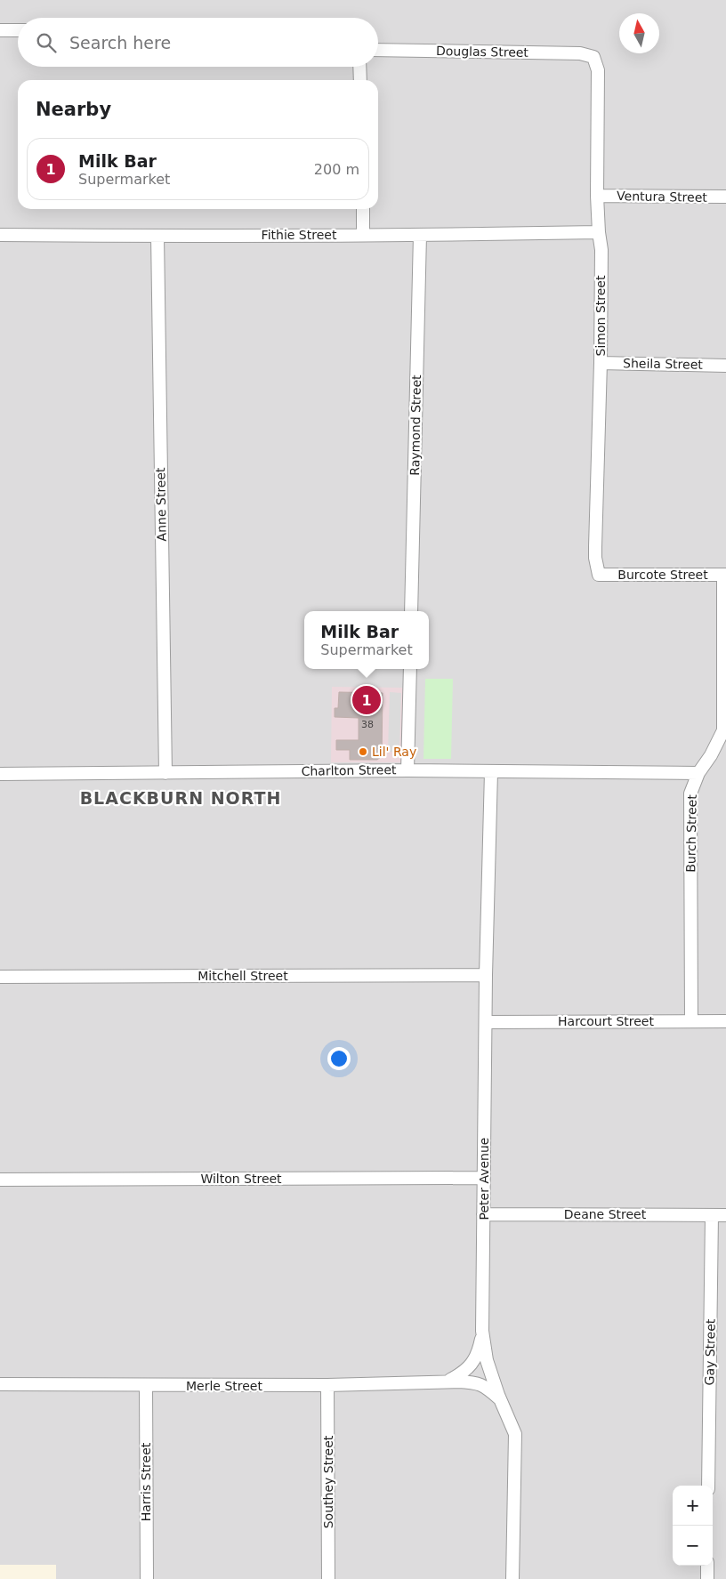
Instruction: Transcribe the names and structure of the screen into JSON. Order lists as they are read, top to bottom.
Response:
{
  "streets": {
    "street": [
      "Douglas Street",
      "Ventura Street",
      "Fithie Street",
      "Simon Street",
      "Sheila Street",
      "Raymond Street",
      "Anne Street",
      "Burcote Street",
      "Charlton Street",
      "Burch Street",
      "Mitchell Street",
      "Harcourt Street",
      "Wilton Street",
      "Peter Avenue",
      "Deane Street",
      "Gay Street",
      "Merle Street",
      "Harris Street",
      "Southey Street"
    ]
  },
  "crossings": [
    ["Douglas Street", "Simon Street"],
    ["Ventura Street", "Simon Street"],
    ["Fithie Street", "Simon Street"],
    ["Fithie Street", "Raymond Street"],
    ["Fithie Street", "Anne Street"],
    ["Simon Street", "Sheila Street"],
    ["Simon Street", "Burcote Street"],
    ["Anne Street", "Charlton Street"],
    ["Burcote Street", "Burch Street"],
    ["Charlton Street", "Burch Street"],
    ["Charlton Street", "Peter Avenue"],
    ["Burch Street", "Harcourt Street"],
    ["Mitchell Street", "Peter Avenue"],
    ["Harcourt Street", "Peter Avenue"],
    ["Wilton Street", "Peter Avenue"],
    ["Peter Avenue", "Deane Street"],
    ["Peter Avenue", "Merle Street"],
    ["Deane Street", "Gay Street"],
    ["Merle Street", "Harris Street"],
    ["Merle Street", "Southey Street"]
  ],
  "districts": ["BLACKBURN NORTH"],
  "places": ["Lil' Ray"],
  "house_numbers": ["38"],
  "north": "top",
  "page": {
    "search": "Search here",
    "heading": "Nearby",
    "list": [
      {
        "mark": "1",
        "name": "Milk Bar",
        "note": "Supermarket",
        "value": "200 m"
      }
    ],
    "popup": ["Milk Bar", "Supermarket"],
    "pins": "1",
    "map_buttons": ["+", "−"]
  }
}
